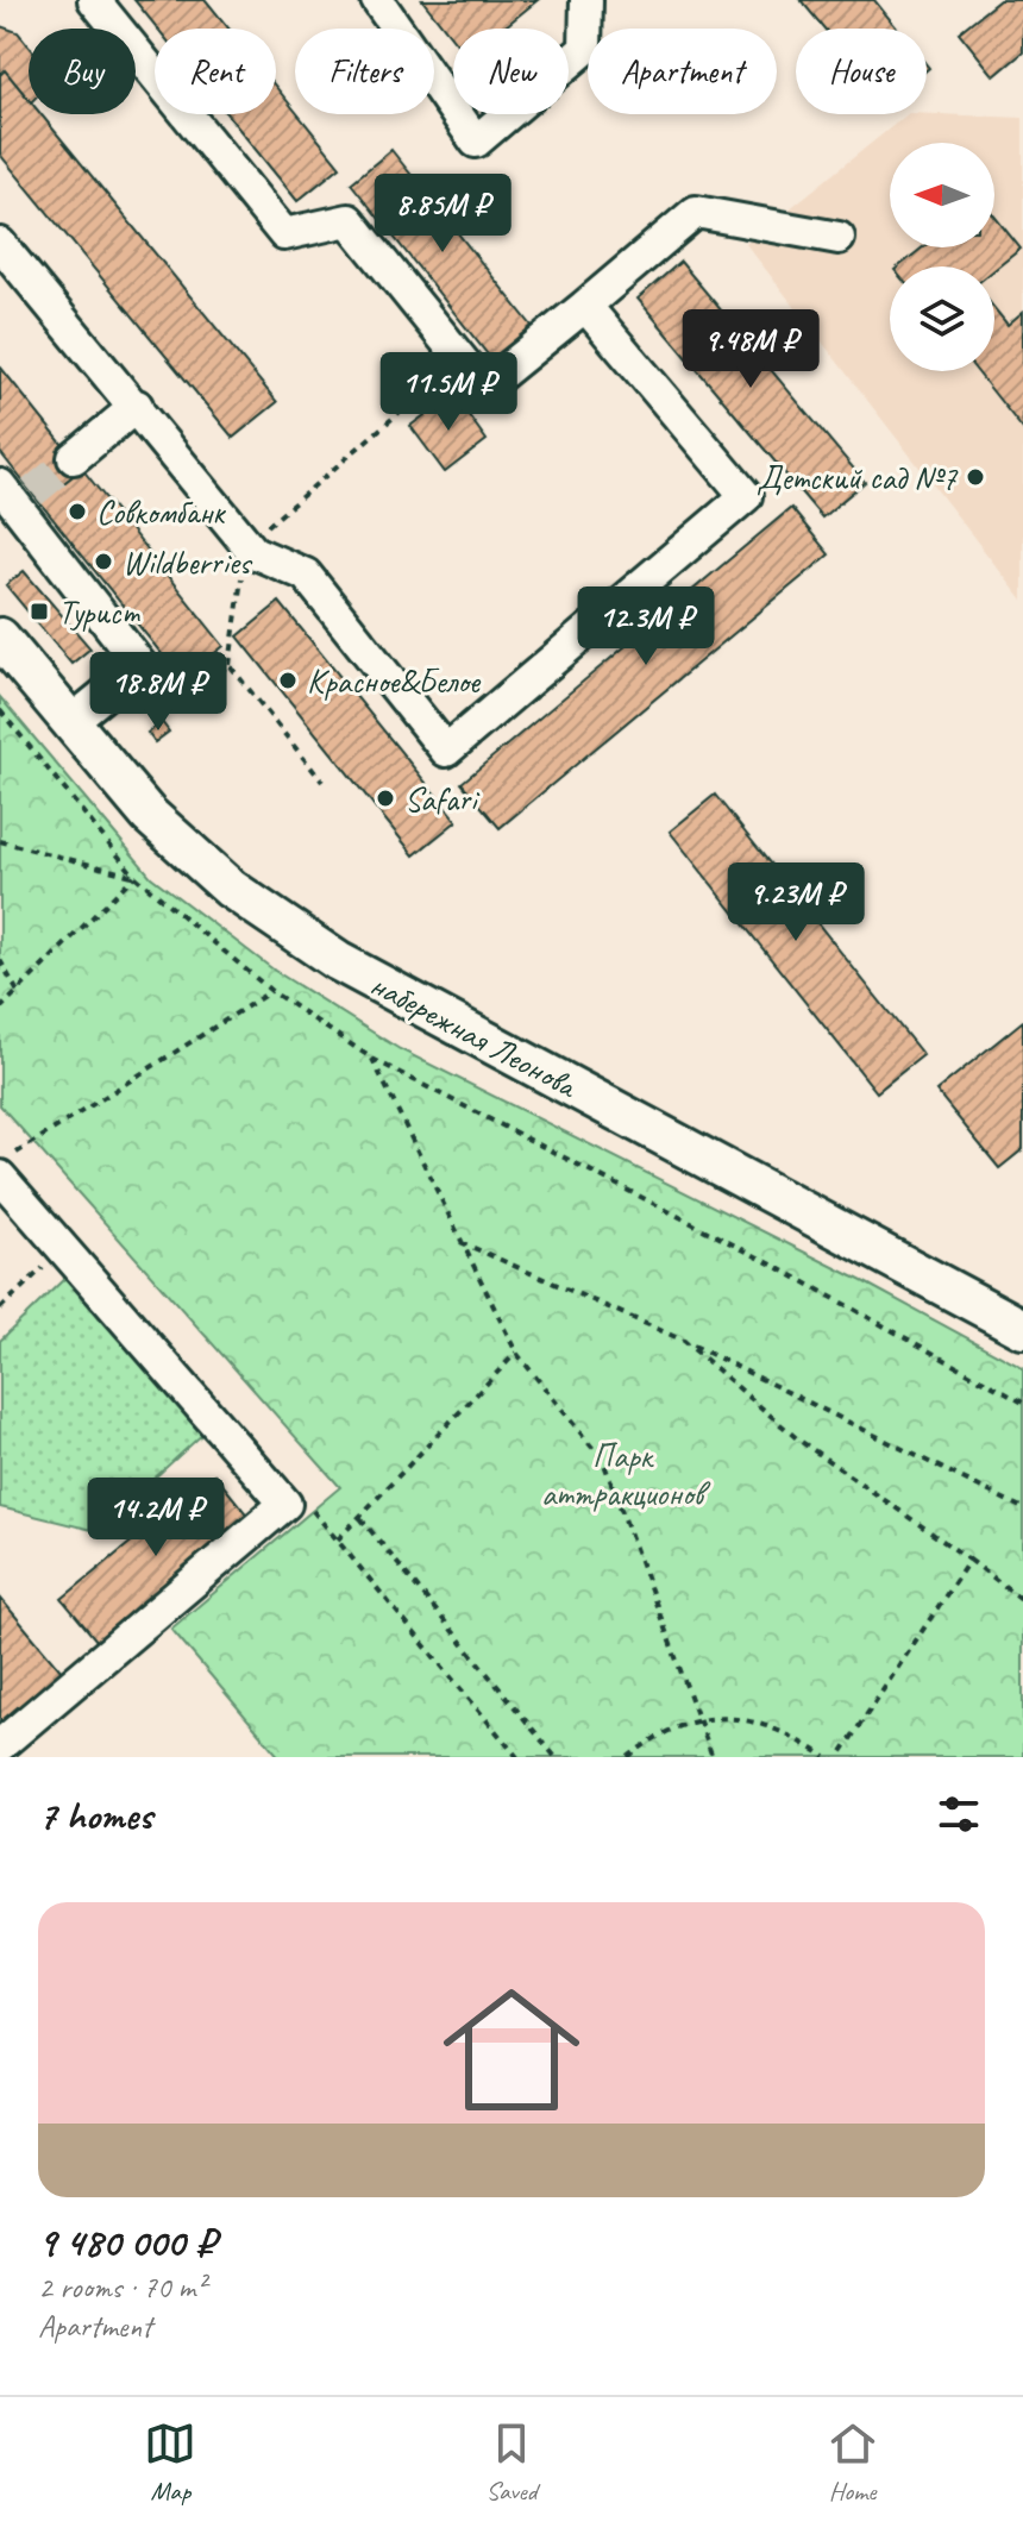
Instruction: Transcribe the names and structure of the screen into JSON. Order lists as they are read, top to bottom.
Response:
{
  "streets": {
    "main road": ["набережная Леонова"]
  },
  "parks": ["Парк аттракционов"],
  "places": {
    "other": [
      "Детский сад №7",
      "Совкомбанк",
      "Wildberries",
      "Красное&Белое",
      "Safari"
    ],
    "transit": ["Турист"]
  },
  "north": "left",
  "page": {
    "chip": [
      "Buy",
      "Rent",
      "Filters",
      "New",
      "Apartment",
      "House"
    ],
    "price": [
      "8.85M ₽",
      "9.48M ₽",
      "11.5M ₽",
      "12.3M ₽",
      "18.8M ₽",
      "9.23M ₽",
      "14.2M ₽"
    ],
    "heading": "7 homes",
    "list": [
      {
        "name": "9 480 000 ₽",
        "note": "2 rooms · 70 m² · Apartment"
      }
    ],
    "tabs": ["Map", "Saved", "Home"]
  }
}
